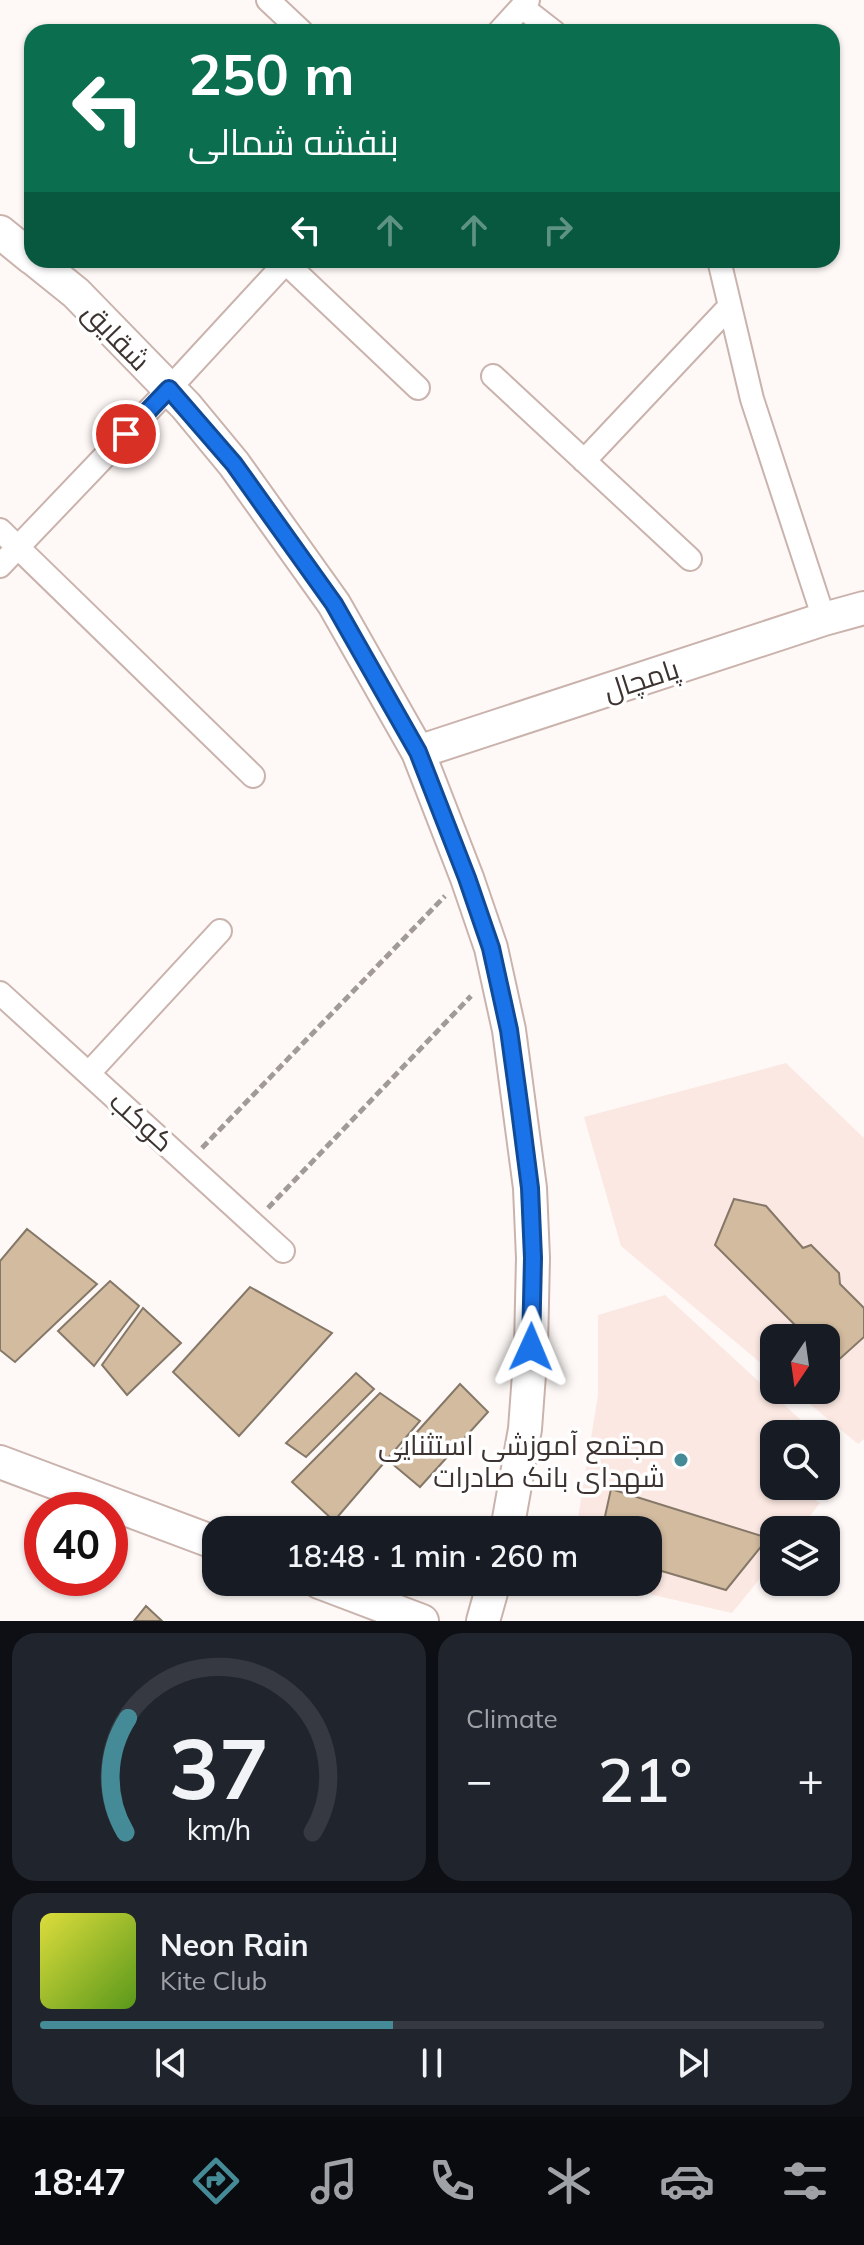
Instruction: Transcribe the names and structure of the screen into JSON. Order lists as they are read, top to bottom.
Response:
{
  "streets": {
    "street": ["شقایق", "پامچال", "کوکب"]
  },
  "crossings": [
    ["شقایق", "پامچال"]
  ],
  "places": ["مجتمع آموزشی استثنایی شهدای بانک صادرات"],
  "north": "bottom",
  "page": {
    "turn": ["250 m", "بنفشه شمالی"],
    "limit": "40",
    "trip": "18:48 · 1 min · 260 m",
    "tile": "Climate",
    "heat": ["−", "21°", "+"],
    "song": ["Neon Rain", "Kite Club"],
    "tabs": "18:47",
    "gauge": ["37", "km/h"]
  }
}
